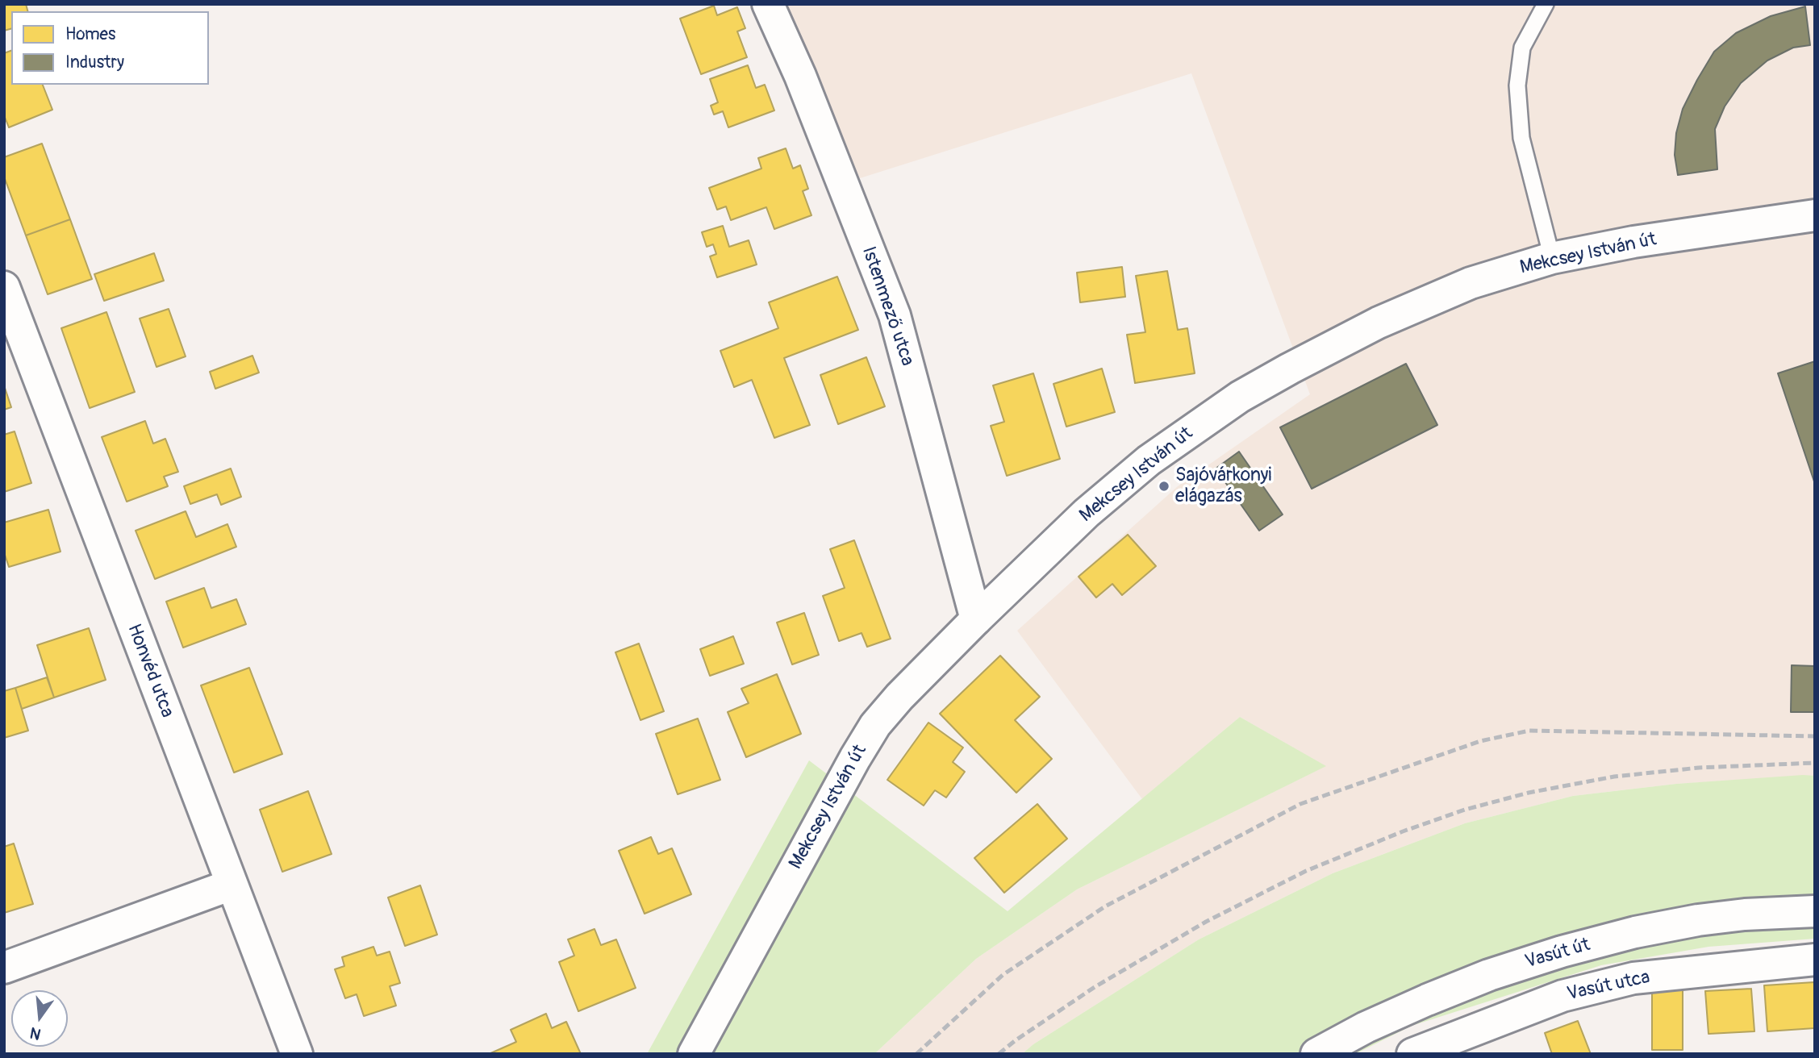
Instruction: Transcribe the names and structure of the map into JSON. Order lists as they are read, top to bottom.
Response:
{
  "streets": {
    "street": [
      "Mekcsey István út",
      "Istenmező utca",
      "Honvéd utca",
      "Vasút út",
      "Vasút utca"
    ]
  },
  "crossings": [
    ["Mekcsey István út", "Istenmező utca"]
  ],
  "places": ["Sajóvárkonyi elágazás"],
  "legend": ["Homes", "Industry"],
  "north": "bottom"
}
